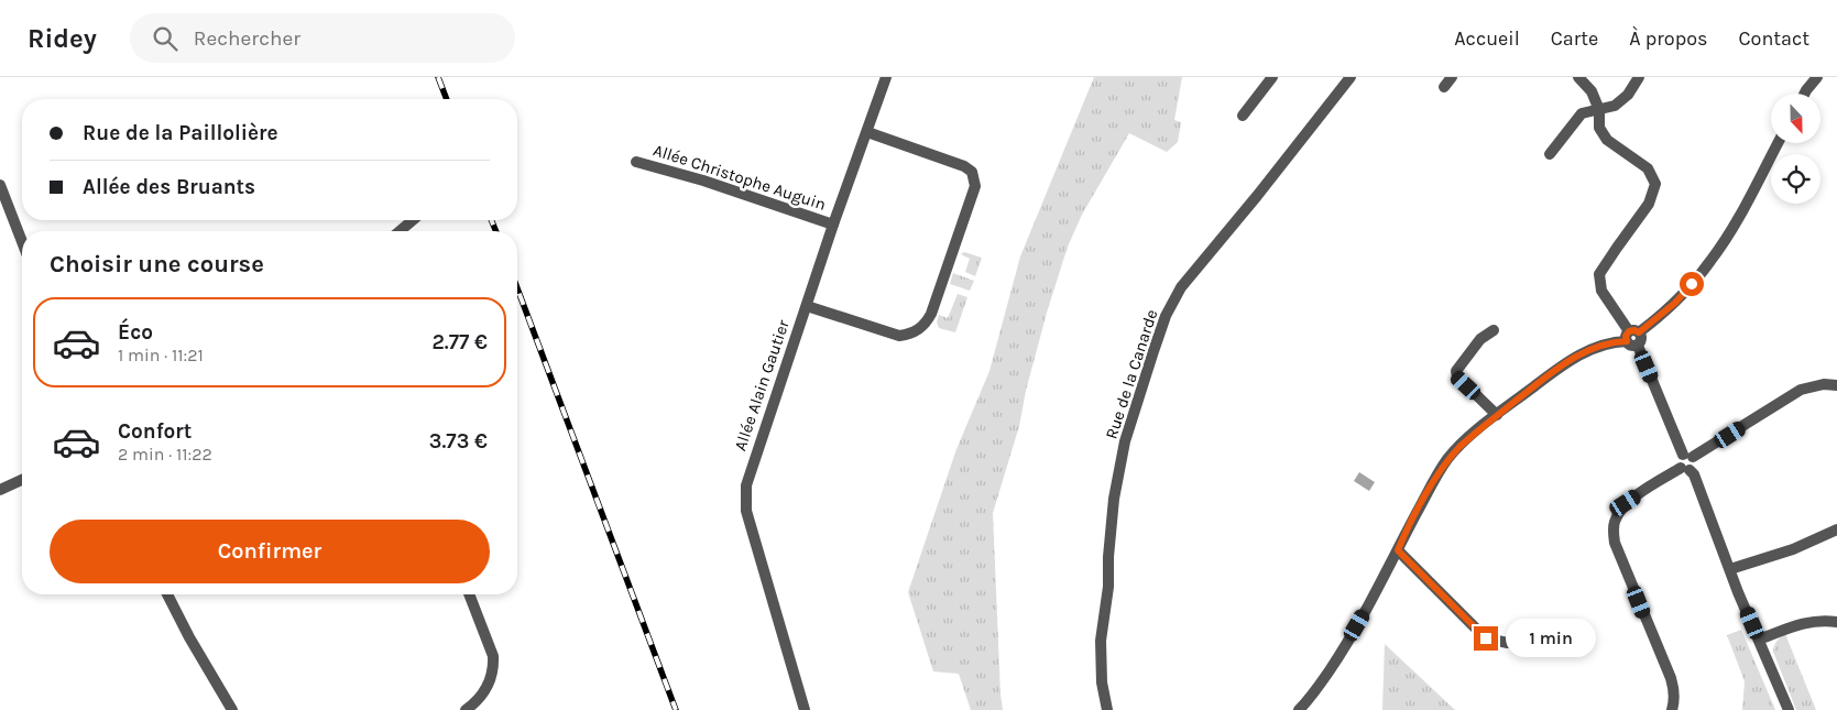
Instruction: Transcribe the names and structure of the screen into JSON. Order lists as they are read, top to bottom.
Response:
{
  "streets": {
    "street": ["Allée Christophe Auguin", "Rue de la Canarde", "Allée Alain Gautier"]
  },
  "crossings": [
    ["Allée Christophe Auguin", "Allée Alain Gautier"]
  ],
  "north": "bottom",
  "page": {
    "header": "Ridey",
    "search": "Rechercher",
    "nav": [
      "Accueil",
      "Carte",
      "À propos",
      "Contact"
    ],
    "banner": ["Rue de la Paillolière", "Allée des Bruants"],
    "heading": "Choisir une course",
    "list": [
      {
        "name": "Éco",
        "note": "1 min · 11:21",
        "value": "2.77 €"
      },
      {
        "name": "Confort",
        "note": "2 min · 11:22",
        "value": "3.73 €"
      }
    ],
    "buttons": "Confirmer",
    "bubble": "1 min"
  }
}
